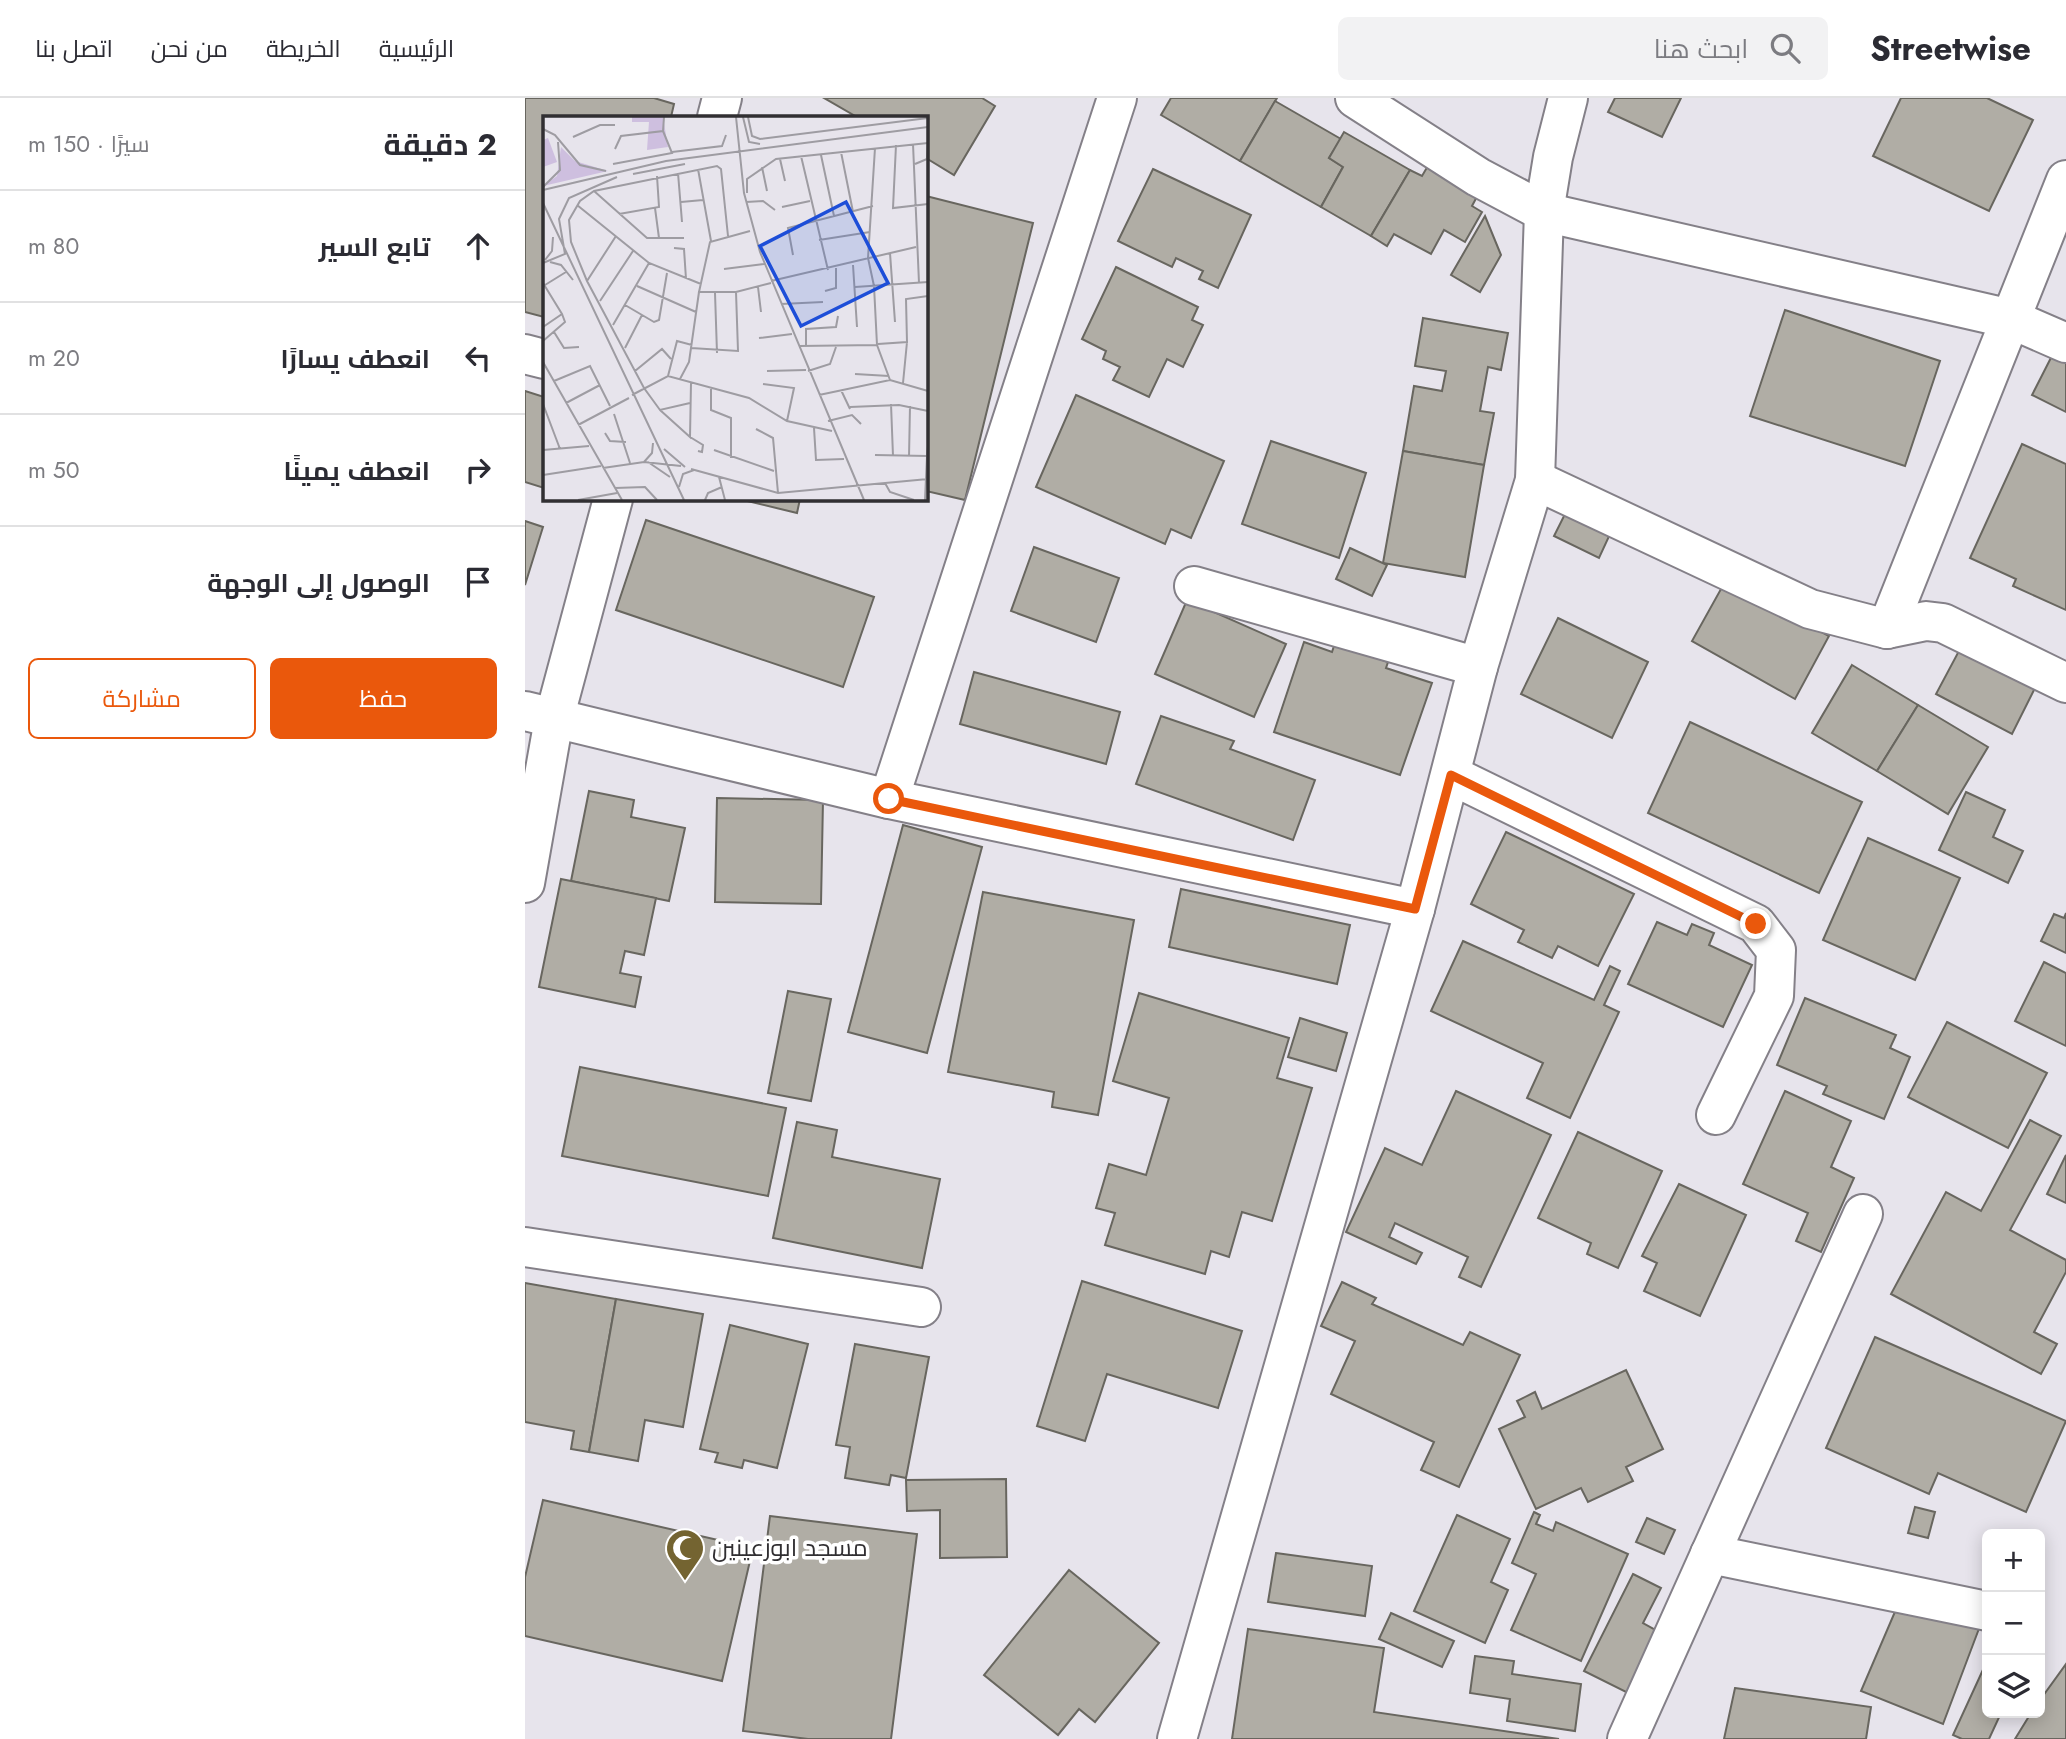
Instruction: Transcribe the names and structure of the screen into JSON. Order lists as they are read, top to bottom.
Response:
{
  "places": {
    "mosque": ["مسجد ابوزعينين"]
  },
  "page": {
    "header": "Streetwise",
    "search": "ابحث هنا",
    "nav": [
      "الرئيسية",
      "الخريطة",
      "من نحن",
      "اتصل بنا"
    ],
    "heading": ["2 دقيقة", "سيرًا · 150 m"],
    "list": [
      ["تابع السير", "80 m"],
      ["انعطف يسارًا", "20 m"],
      ["انعطف يمينًا", "50 m"],
      "الوصول إلى الوجهة"
    ],
    "buttons": ["حفظ", "مشاركة"],
    "map_buttons": ["+", "−"]
  }
}
